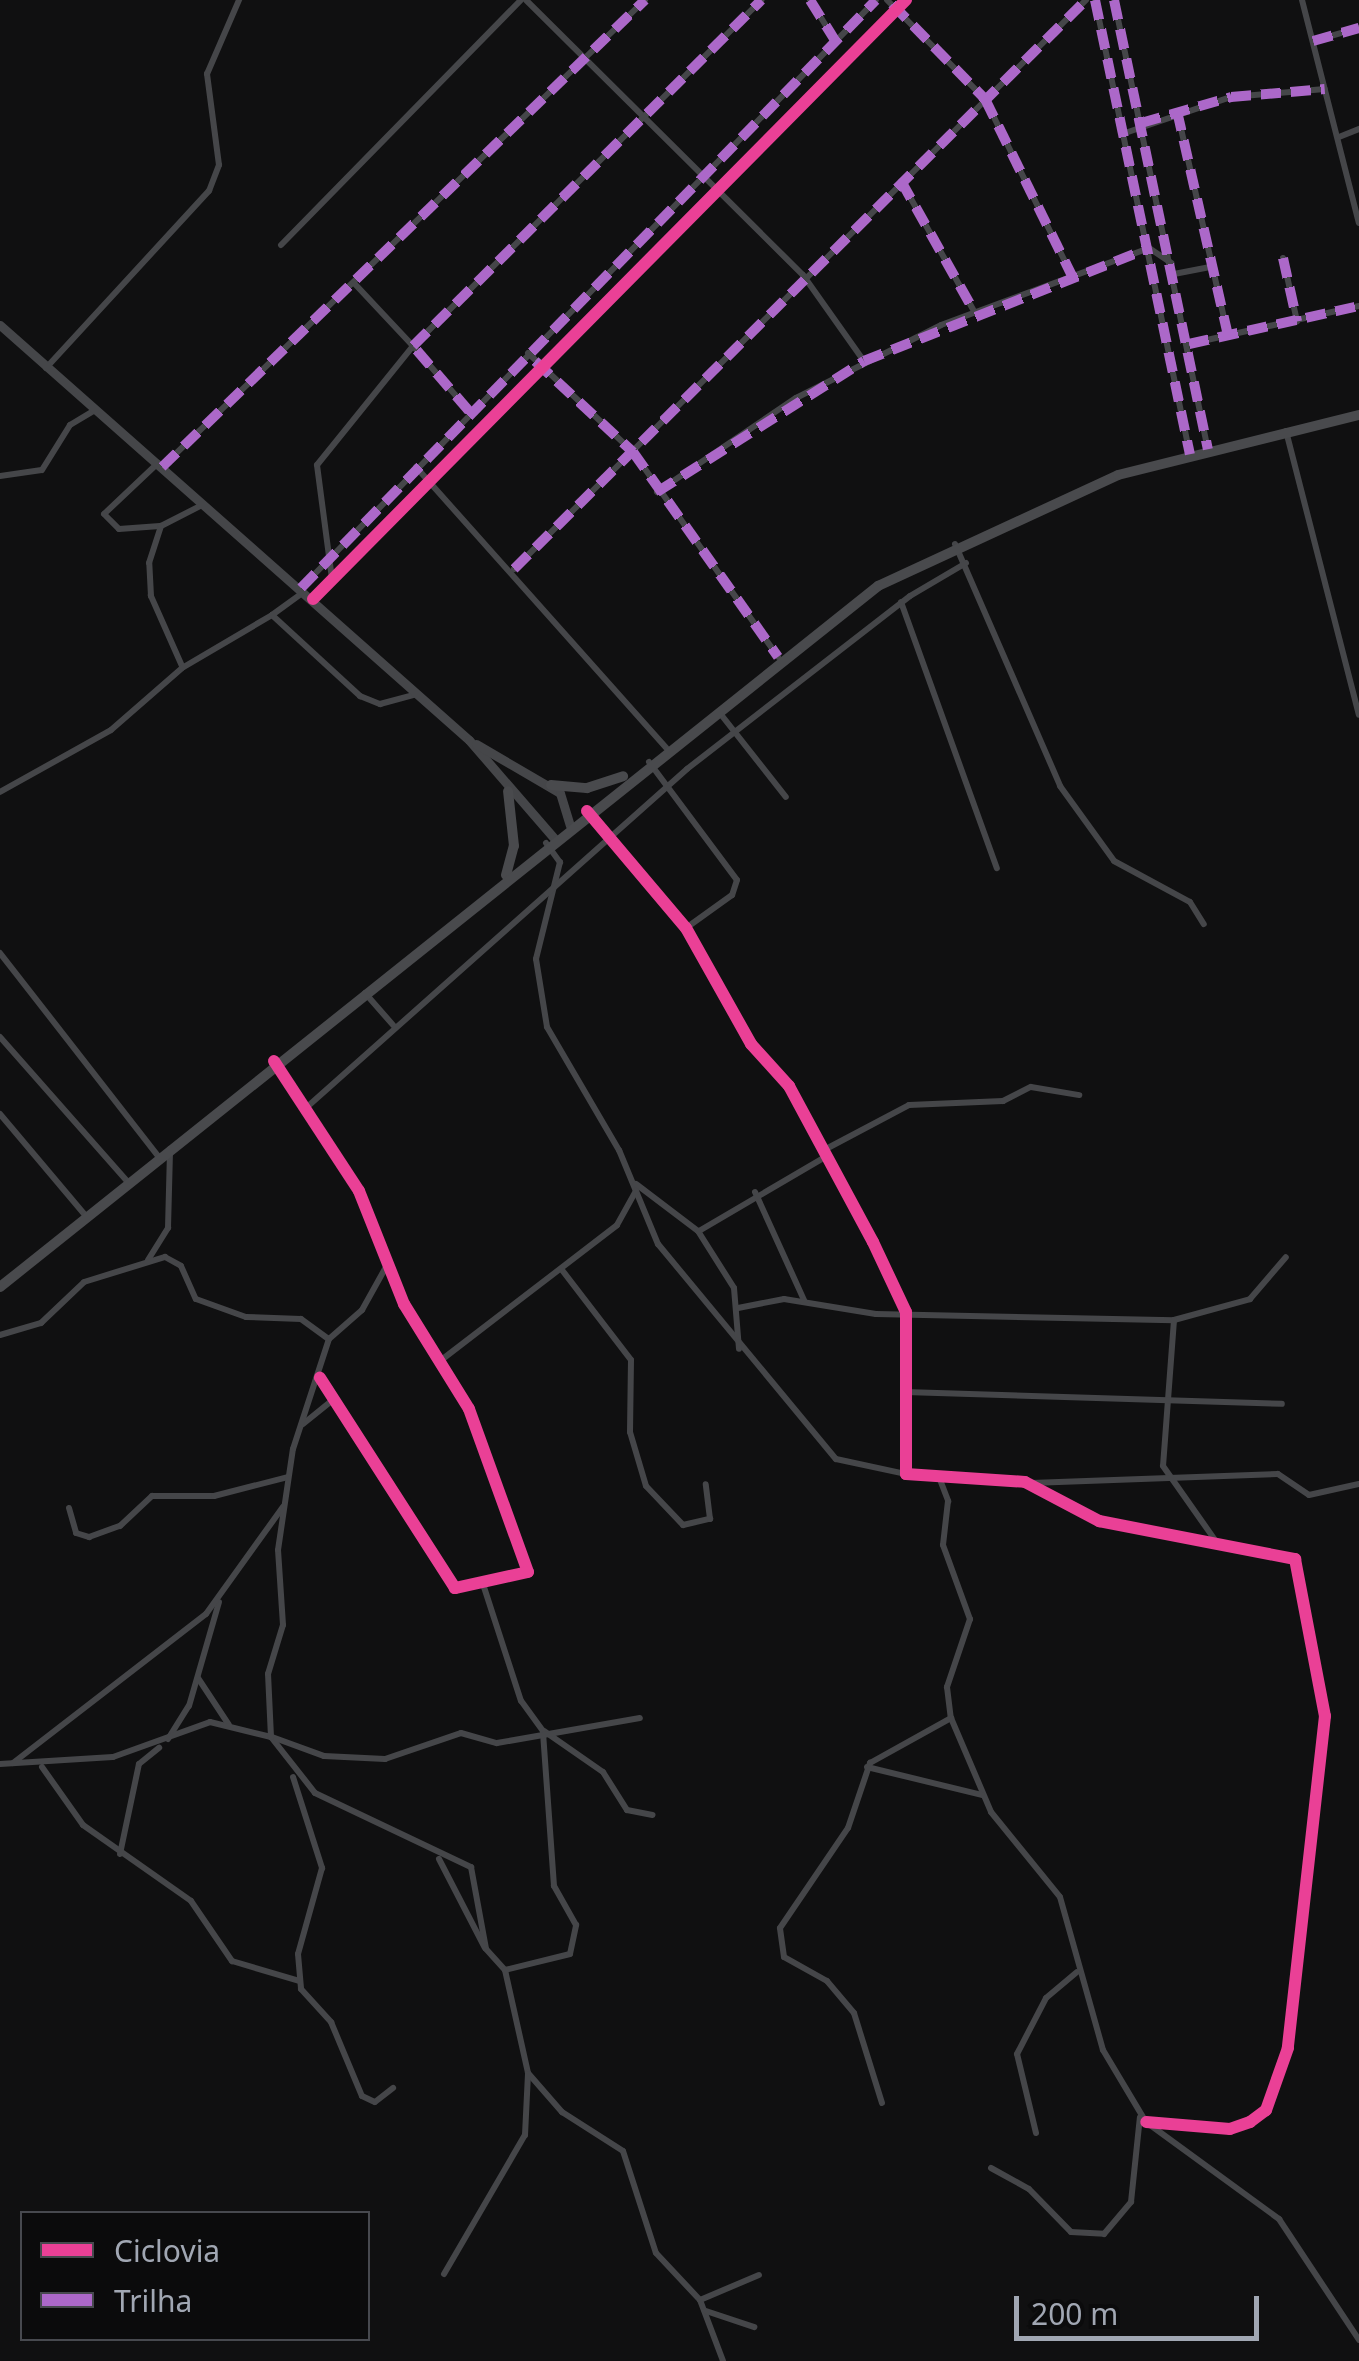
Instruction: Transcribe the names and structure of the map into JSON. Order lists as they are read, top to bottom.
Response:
{
  "legend": ["Ciclovia", "Trilha"],
  "scale_bar": "200 m"
}
